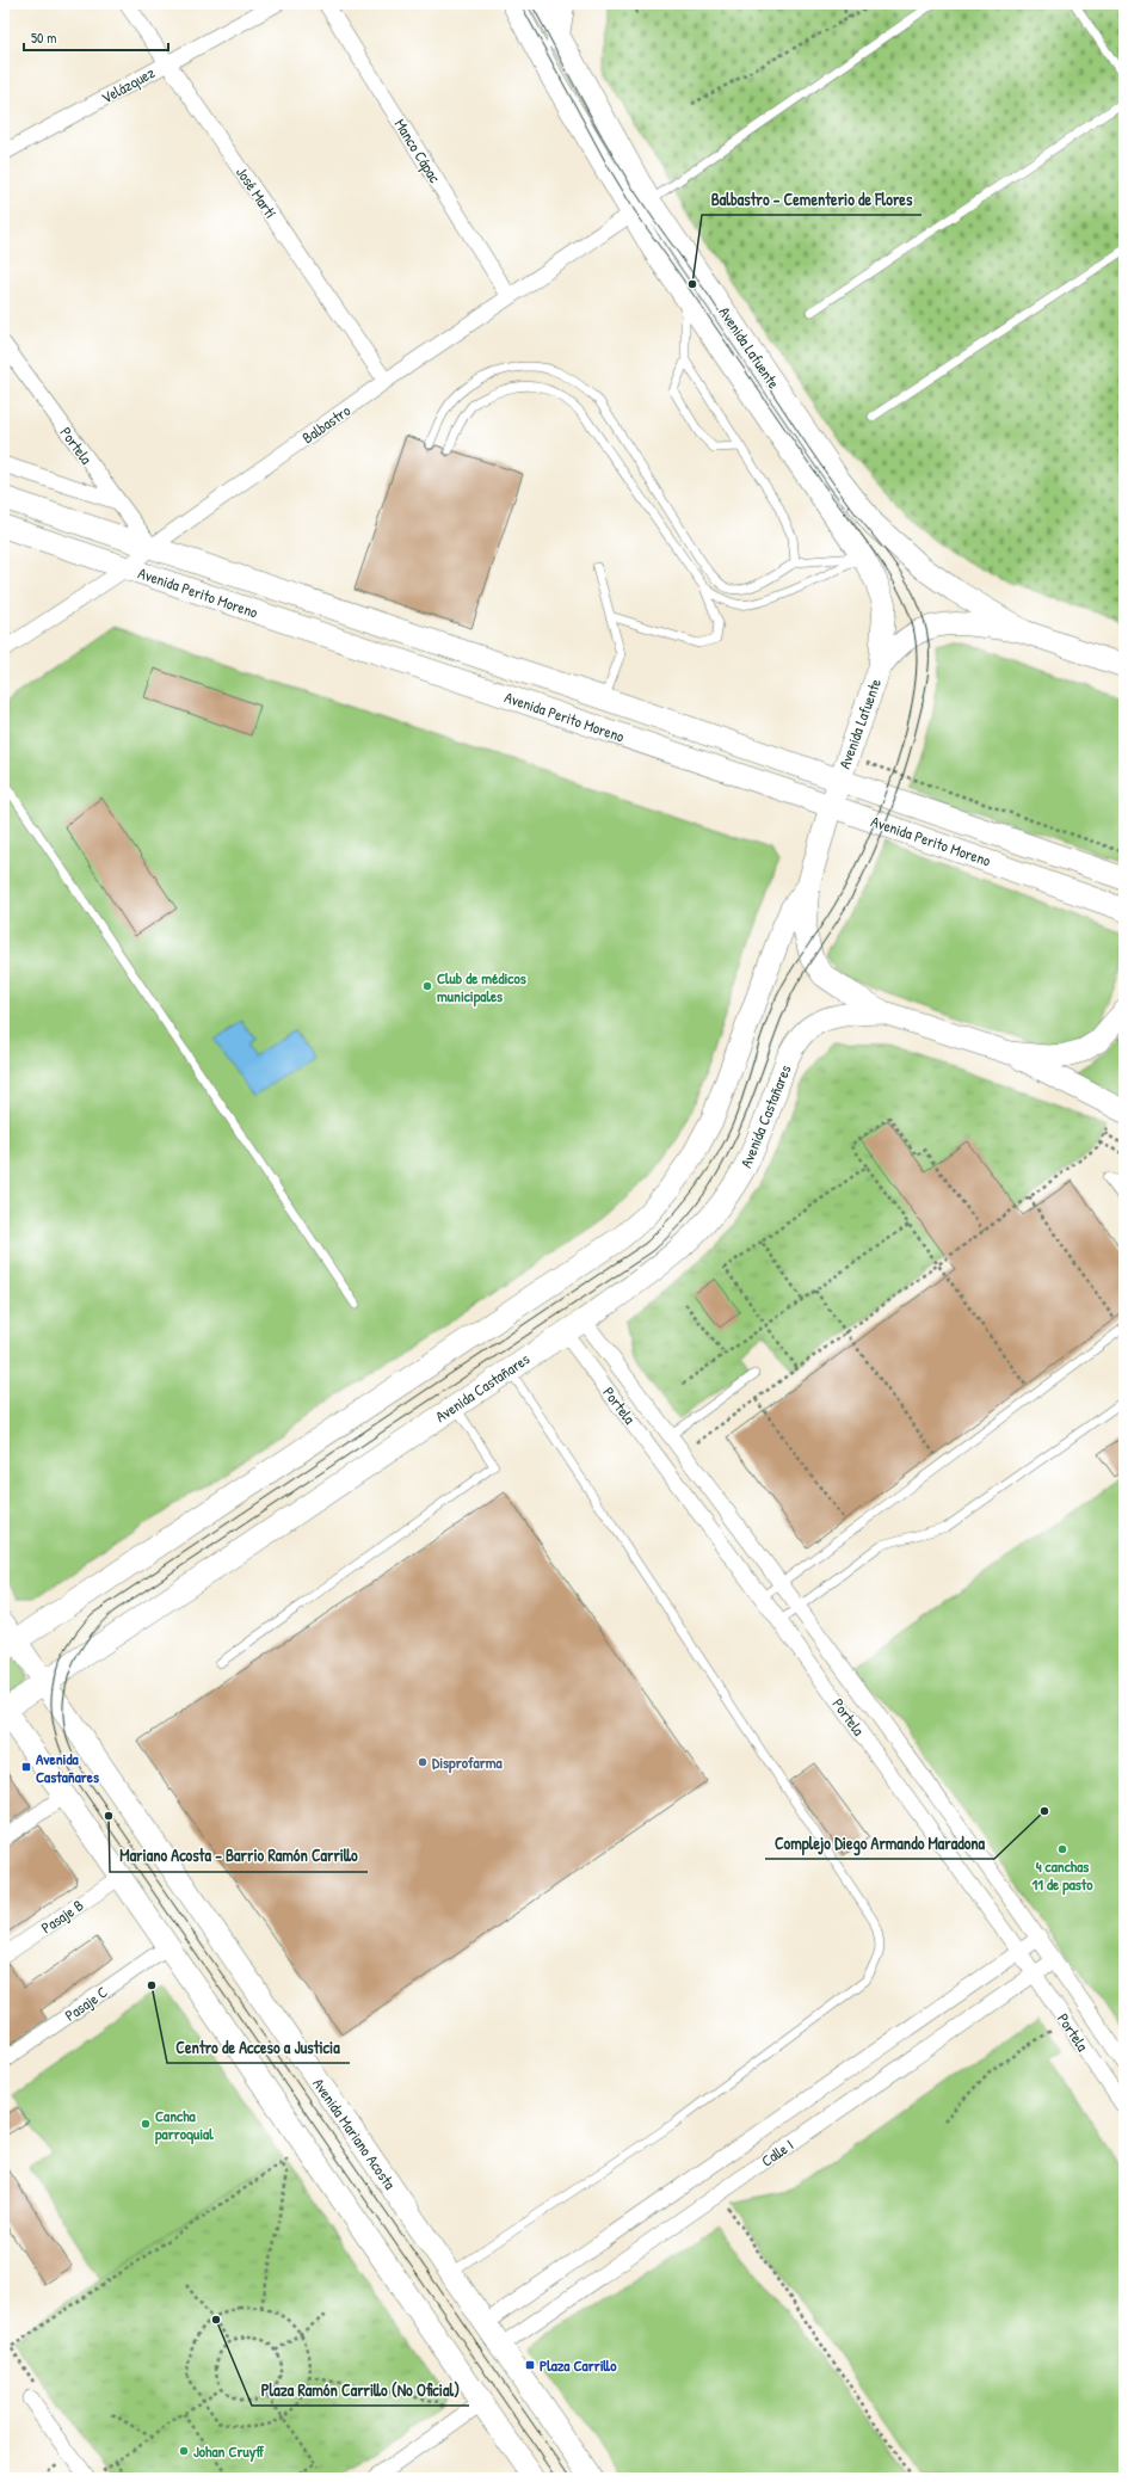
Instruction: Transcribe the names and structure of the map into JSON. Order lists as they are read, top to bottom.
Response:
{
  "streets": {
    "main road": [
      "Avenida Lafuente",
      "Avenida Perito Moreno",
      "Avenida Castañares",
      "Avenida Mariano Acosta"
    ],
    "street": [
      "Velázquez",
      "Manco Cápac",
      "José Martí",
      "Balbastro",
      "Portela",
      "Pasaje B",
      "Pasaje C",
      "Calle I"
    ]
  },
  "crossings": [
    ["Velázquez", "José Martí"],
    ["Manco Cápac", "Balbastro"],
    ["José Martí", "Balbastro"],
    ["Avenida Lafuente", "Balbastro"],
    ["Avenida Lafuente", "Avenida Perito Moreno"],
    ["Balbastro", "Portela"],
    ["Balbastro", "Avenida Perito Moreno"],
    ["Portela", "Avenida Perito Moreno"],
    ["Portela", "Avenida Castañares"],
    ["Portela", "Calle I"],
    ["Avenida Castañares", "Avenida Mariano Acosta"],
    ["Avenida Mariano Acosta", "Calle I"]
  ],
  "places": {
    "other": [
      "Balbastro - Cementerio de Flores",
      "Club de médicos municipales",
      "Disprofarma",
      "Complejo Diego Armando Maradona",
      "Mariano Acosta - Barrio Ramón Carrillo",
      "4 canchas 11 de pasto",
      "Centro de Acceso a Justicia",
      "Cancha parroquial",
      "Plaza Ramón Carrillo (No Oficial)",
      "Johan Cruyff"
    ],
    "transit": ["Avenida Castañares", "Plaza Carrillo"]
  },
  "scale_bar": "50 m"
}
